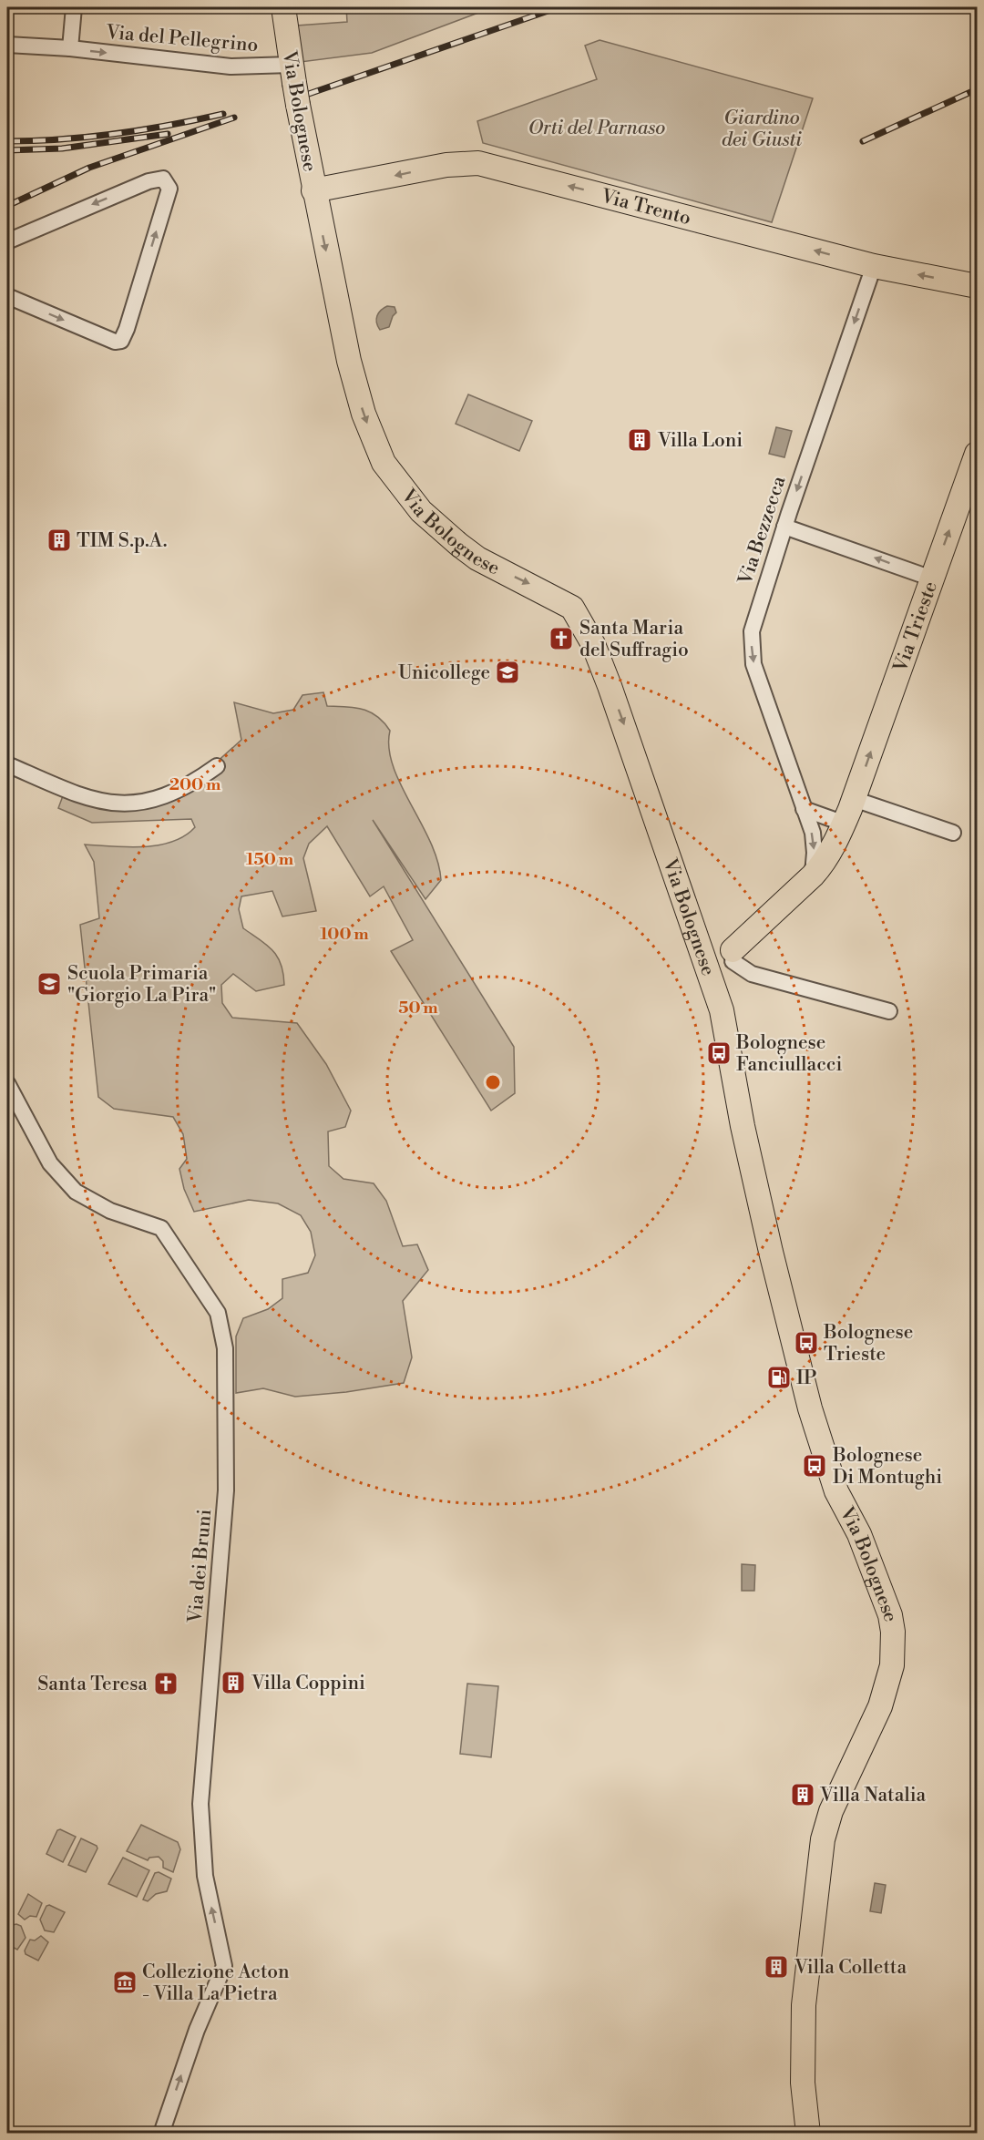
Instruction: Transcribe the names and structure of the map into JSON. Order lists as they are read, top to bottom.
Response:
{
  "streets": {
    "main road": ["Via Bolognese", "Via Trento", "Via Trieste"],
    "street": ["Via del Pellegrino", "Via Bezzecca", "Via dei Bruni"]
  },
  "crossings": [
    ["Via del Pellegrino", "Via Bolognese"],
    ["Via Bolognese", "Via Trento"],
    ["Via Bolognese", "Via Trieste"],
    ["Via Trento", "Via Bezzecca"],
    ["Via Bezzecca", "Via Trieste"]
  ],
  "one_way": [
    "Via del Pellegrino",
    "Via Bolognese",
    "Via Trento",
    "Via Bezzecca",
    "Via Trieste",
    "Via dei Bruni"
  ],
  "parks": ["Giardino dei Giusti", "Orti del Parnaso"],
  "places": {
    "building": [
      "Villa Loni",
      "TIM S.p.A.",
      "Villa Coppini",
      "Villa Natalia",
      "Villa Colletta"
    ],
    "church": ["Santa Maria del Suffragio", "Santa Teresa"],
    "school or university": ["Unicollege", "Scuola Primaria \"Giorgio La Pira\""],
    "bus stop": ["Bolognese Fanciullacci", "Bolognese Trieste", "Bolognese Di Montughi"],
    "fuel station": ["IP"],
    "museum": ["Collezione Acton - Villa La Pietra"]
  },
  "rings": [
    "200 m",
    "150 m",
    "100 m",
    "50 m"
  ]
}
